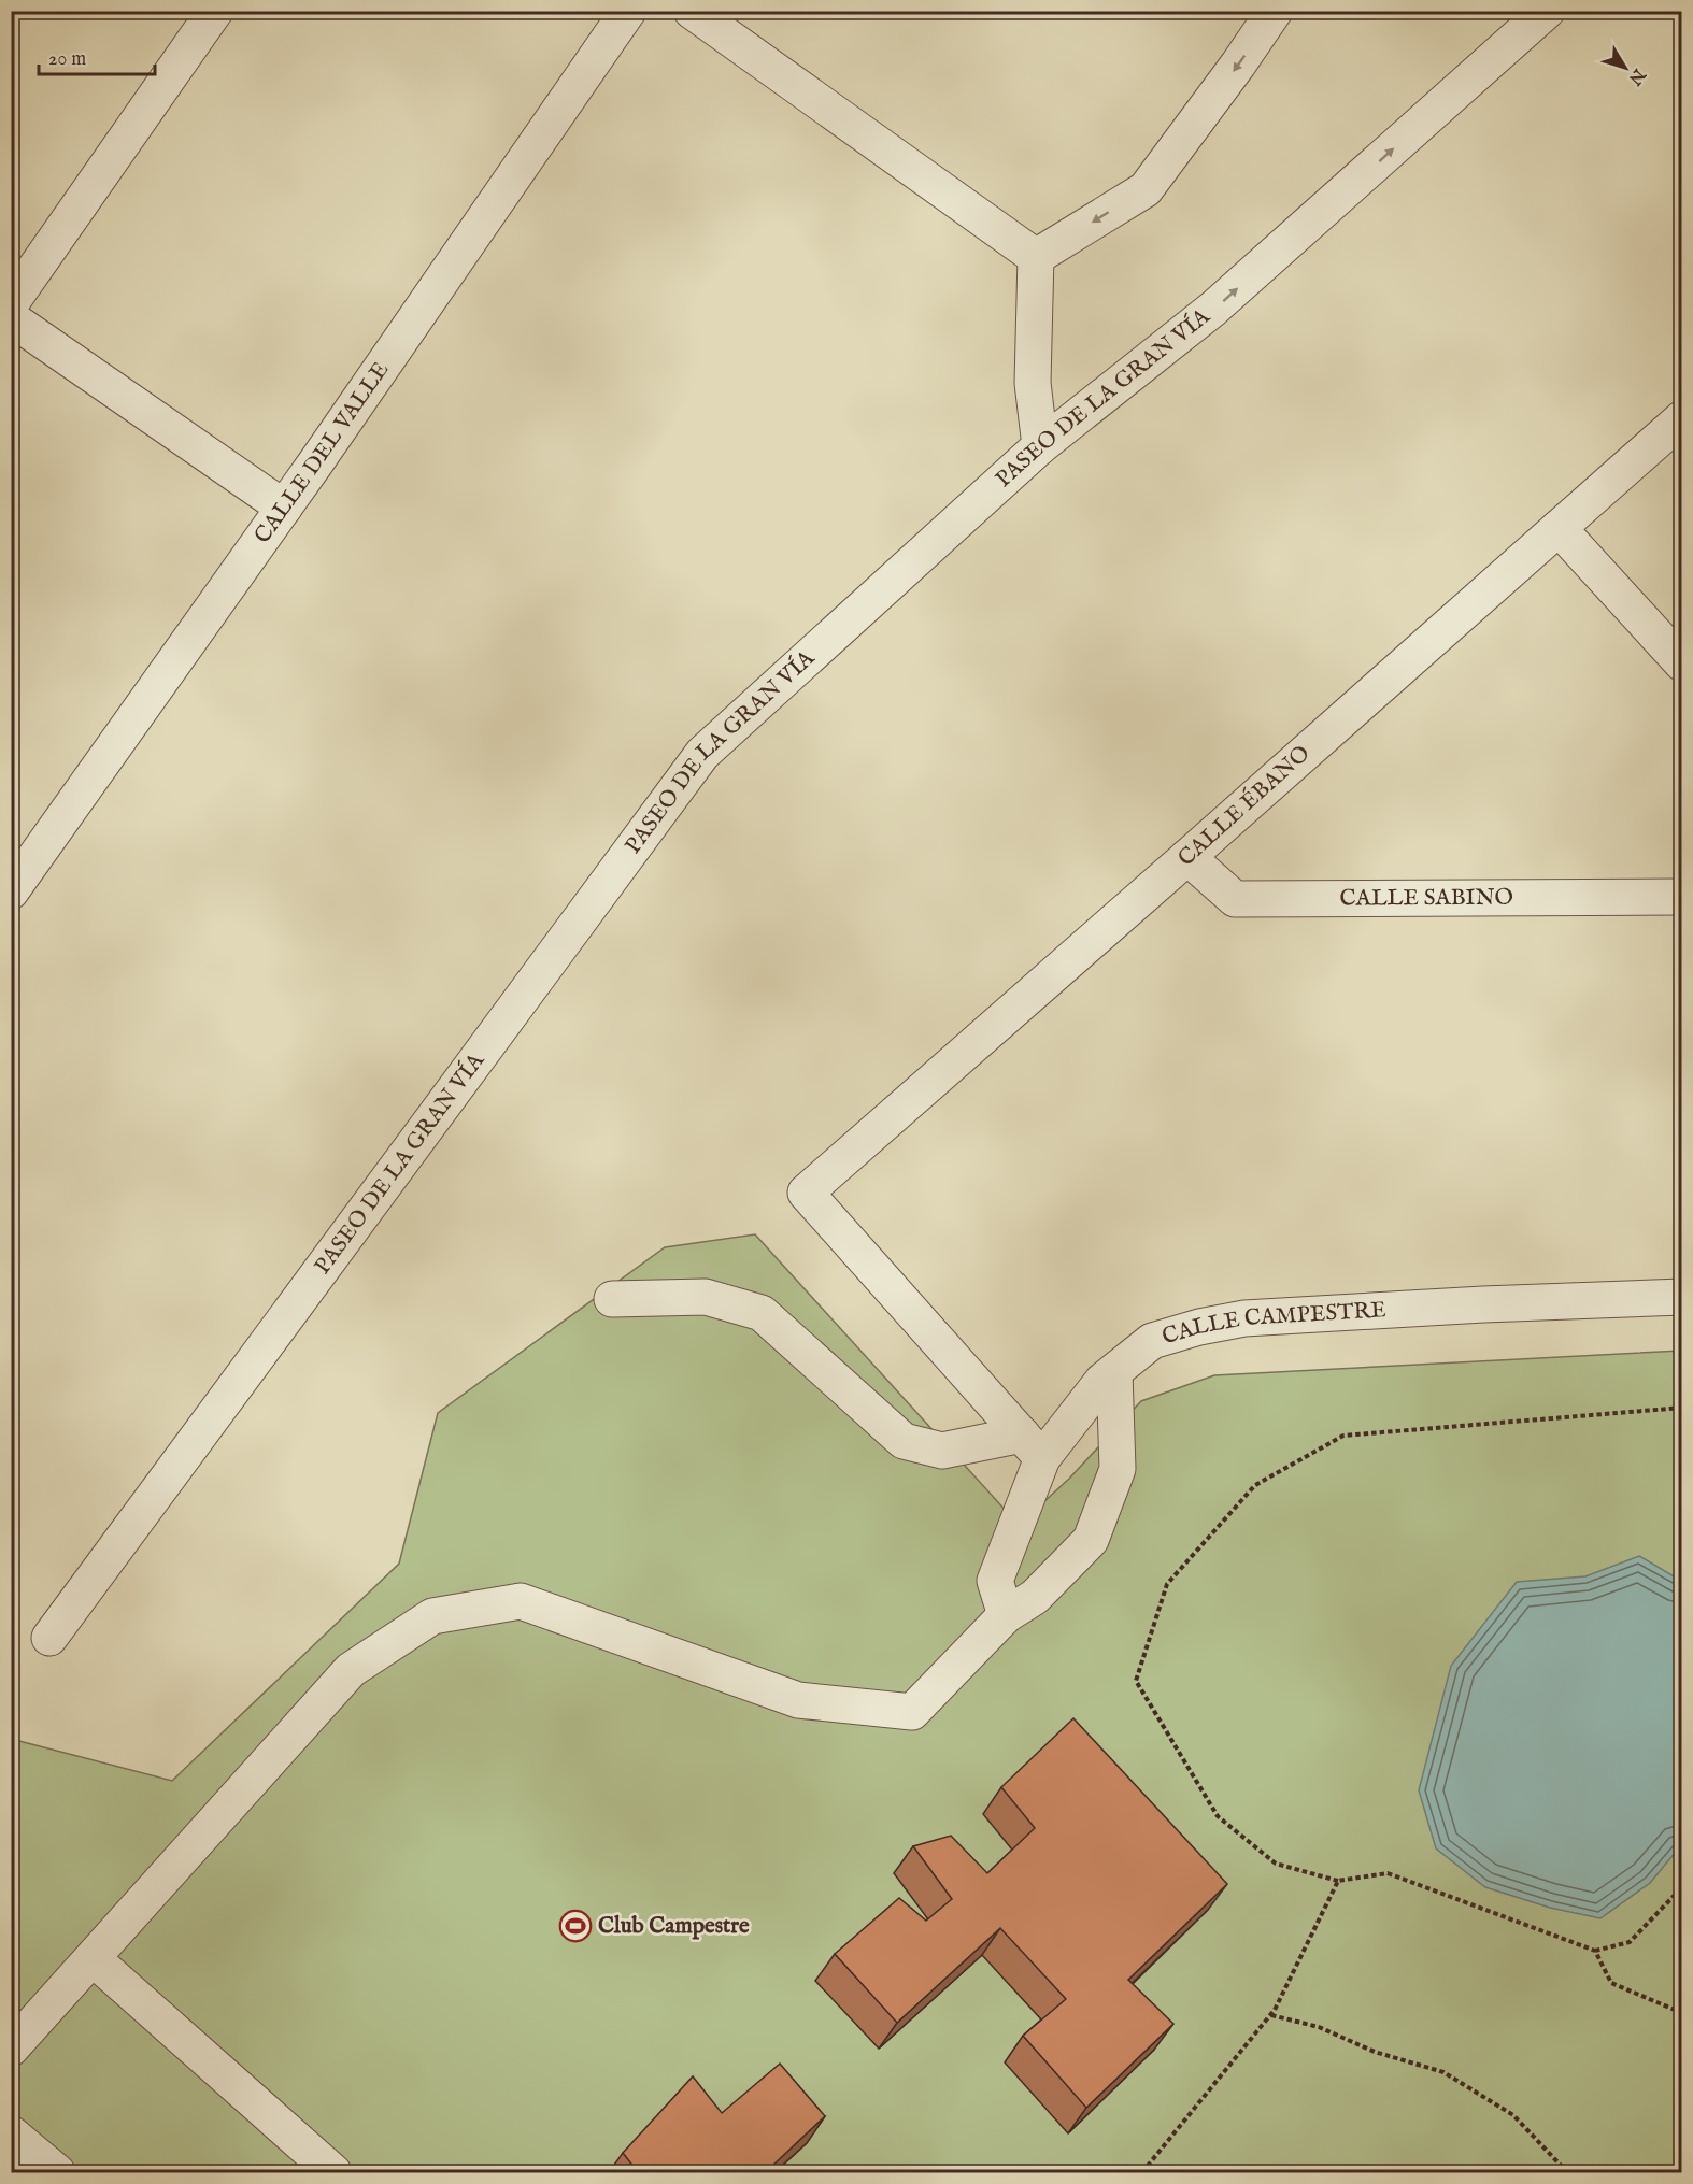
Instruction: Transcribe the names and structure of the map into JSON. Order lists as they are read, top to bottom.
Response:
{
  "streets": {
    "street": [
      "PASEO DE LA GRAN VÍA",
      "CALLE DEL VALLE",
      "CALLE ÉBANO",
      "CALLE SABINO",
      "CALLE CAMPESTRE"
    ]
  },
  "crossings": [
    ["CALLE ÉBANO", "CALLE SABINO"],
    ["CALLE ÉBANO", "CALLE CAMPESTRE"]
  ],
  "places": {
    "sports": ["Club Campestre"]
  },
  "scale_bar": "20 m",
  "north": "bottom right"
}
